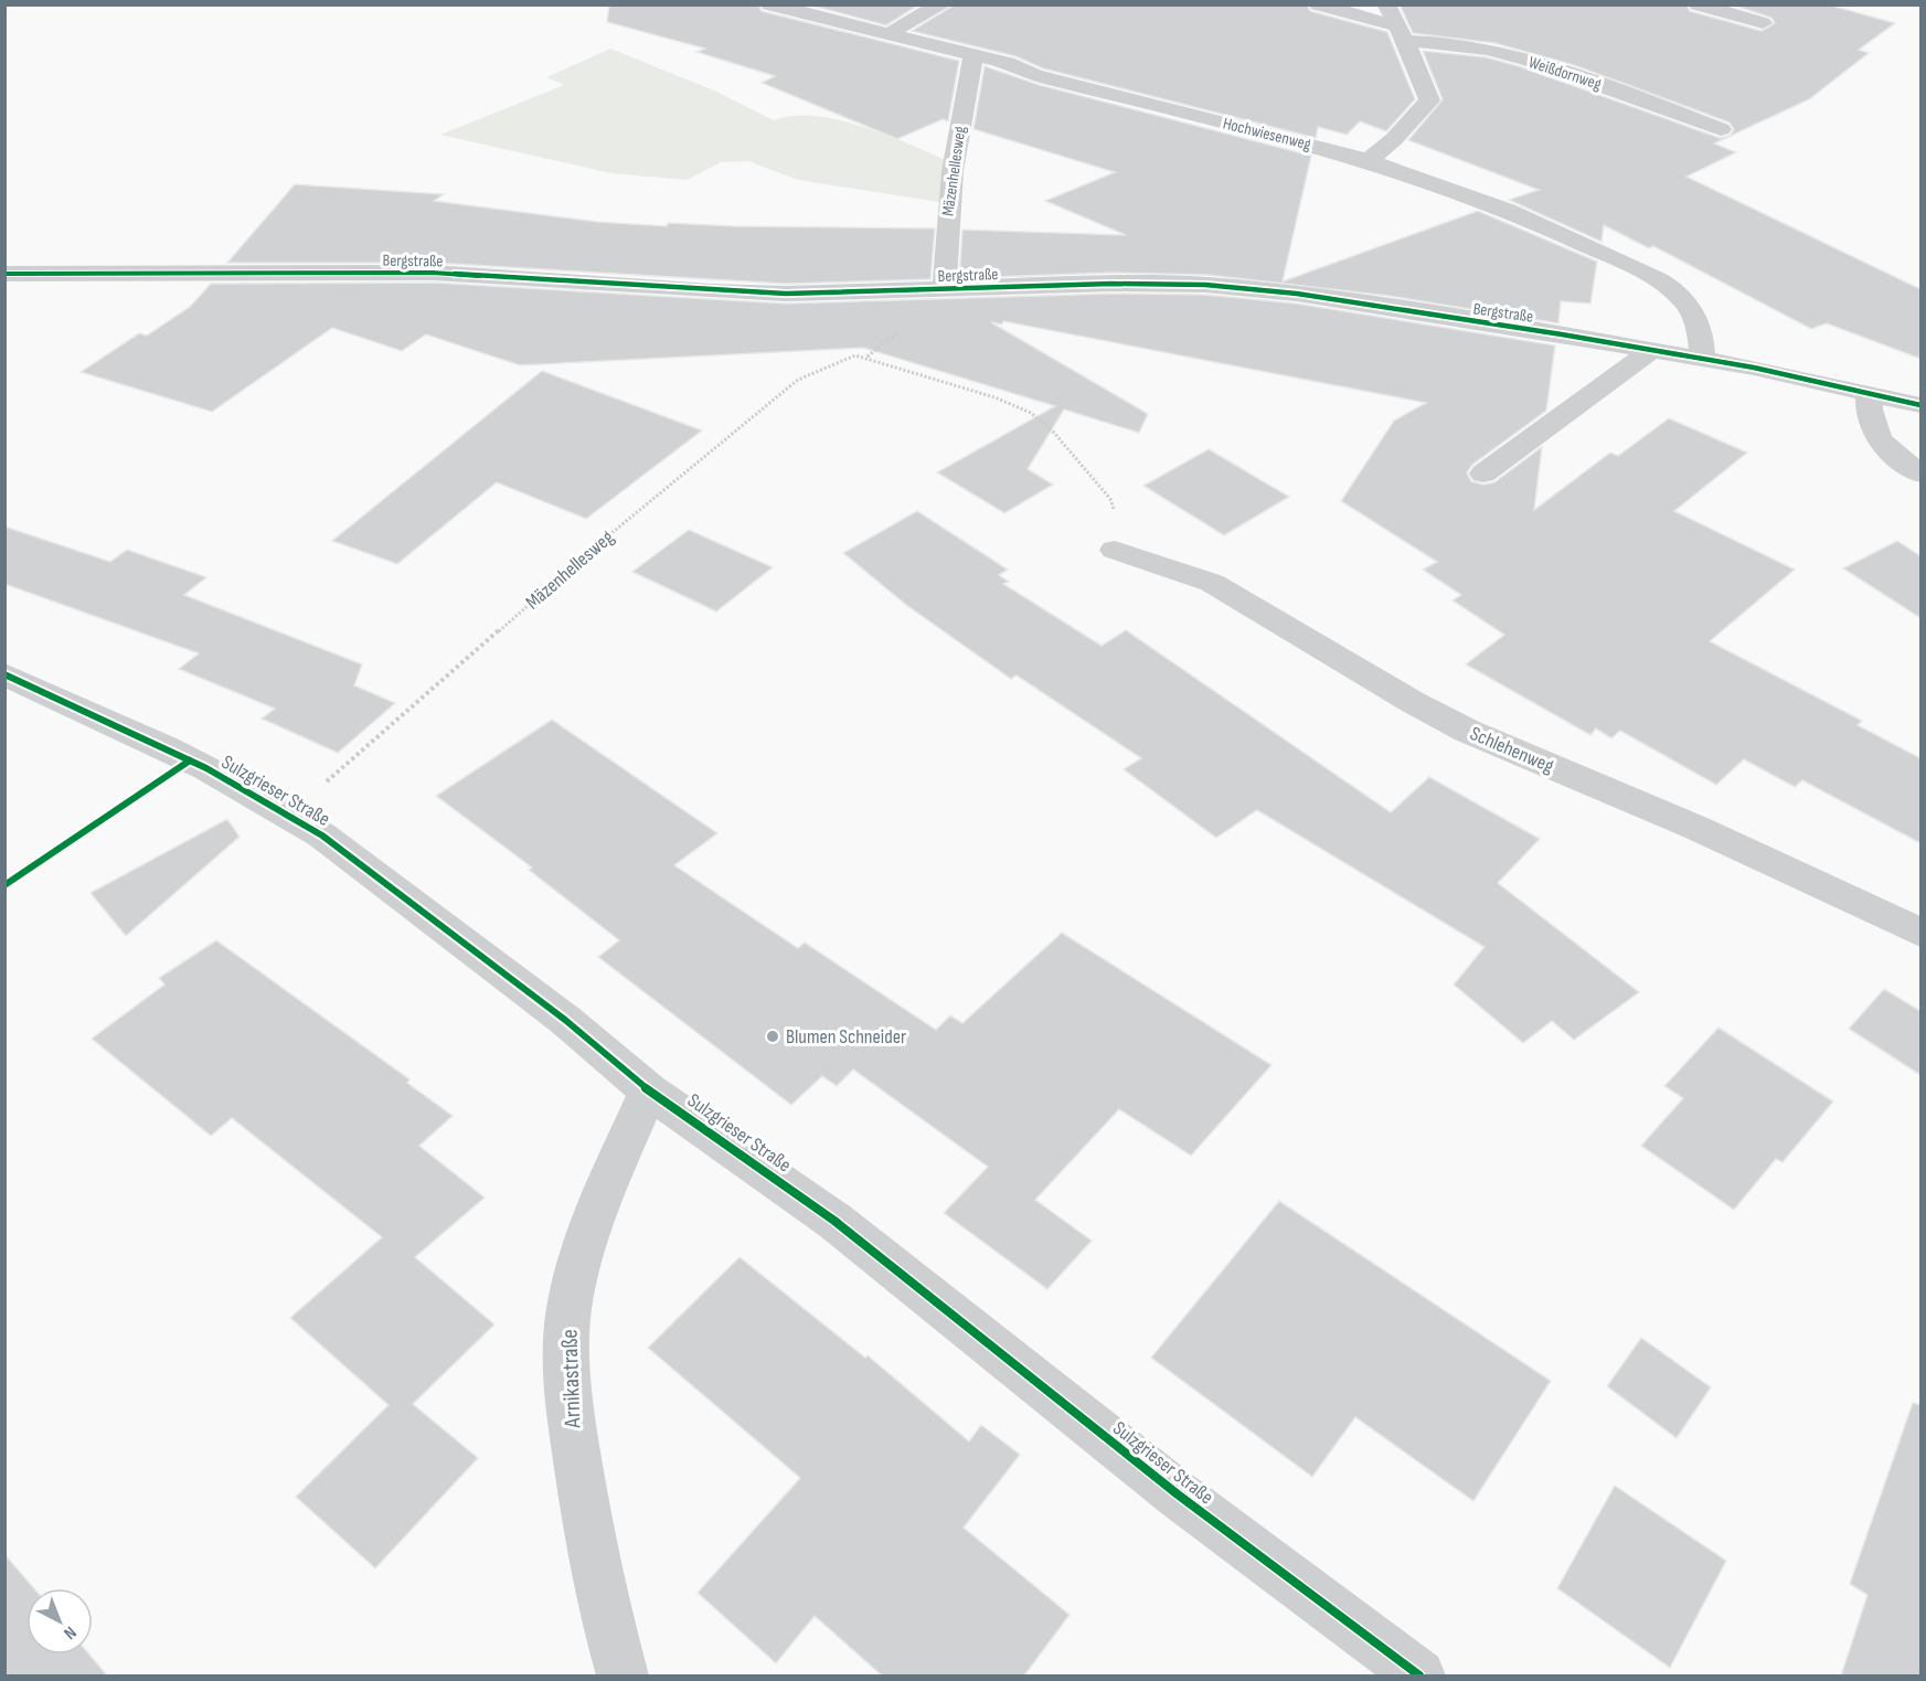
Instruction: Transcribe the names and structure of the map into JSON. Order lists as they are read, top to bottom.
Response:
{
  "streets": {
    "street": [
      "Weißdornweg",
      "Hochwiesenweg",
      "Mäzenhellesweg",
      "Bergstraße",
      "Schlehenweg",
      "Sulzgrieser Straße",
      "Arnikastraße"
    ]
  },
  "crossings": [
    ["Hochwiesenweg", "Mäzenhellesweg"],
    ["Hochwiesenweg", "Bergstraße"],
    ["Mäzenhellesweg", "Bergstraße"],
    ["Mäzenhellesweg", "Schlehenweg"],
    ["Mäzenhellesweg", "Sulzgrieser Straße"],
    ["Sulzgrieser Straße", "Arnikastraße"]
  ],
  "places": ["Blumen Schneider"],
  "north": "bottom right"
}
